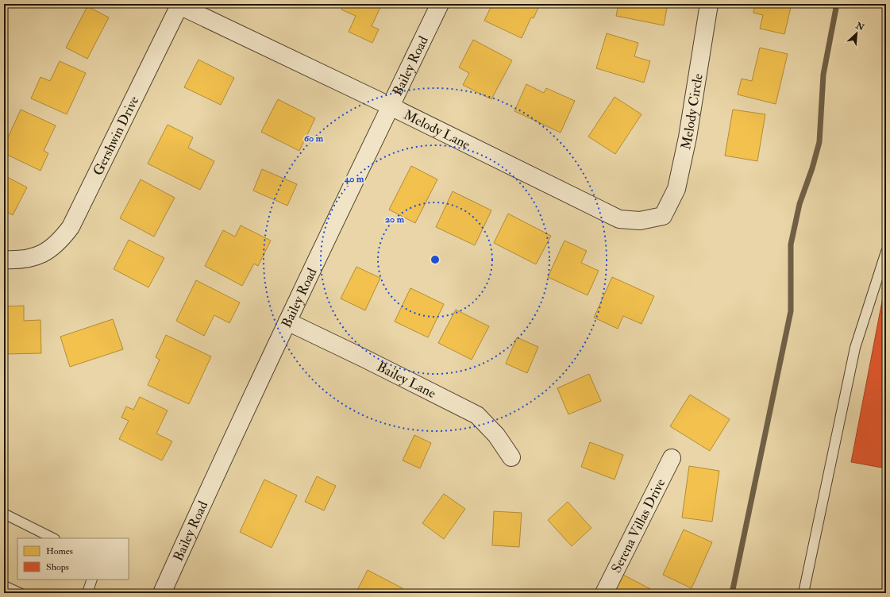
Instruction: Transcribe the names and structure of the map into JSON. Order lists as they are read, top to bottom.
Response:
{
  "streets": {
    "street": [
      "Bailey Road",
      "Melody Circle",
      "Melody Lane",
      "Gershwin Drive",
      "Bailey Lane",
      "Serena Villas Drive"
    ]
  },
  "crossings": [
    ["Bailey Road", "Melody Lane"],
    ["Bailey Road", "Bailey Lane"],
    ["Melody Circle", "Melody Lane"],
    ["Melody Lane", "Gershwin Drive"]
  ],
  "legend": ["Homes", "Shops"],
  "north": "top right",
  "rings": ["60 m", "40 m", "20 m"]
}
